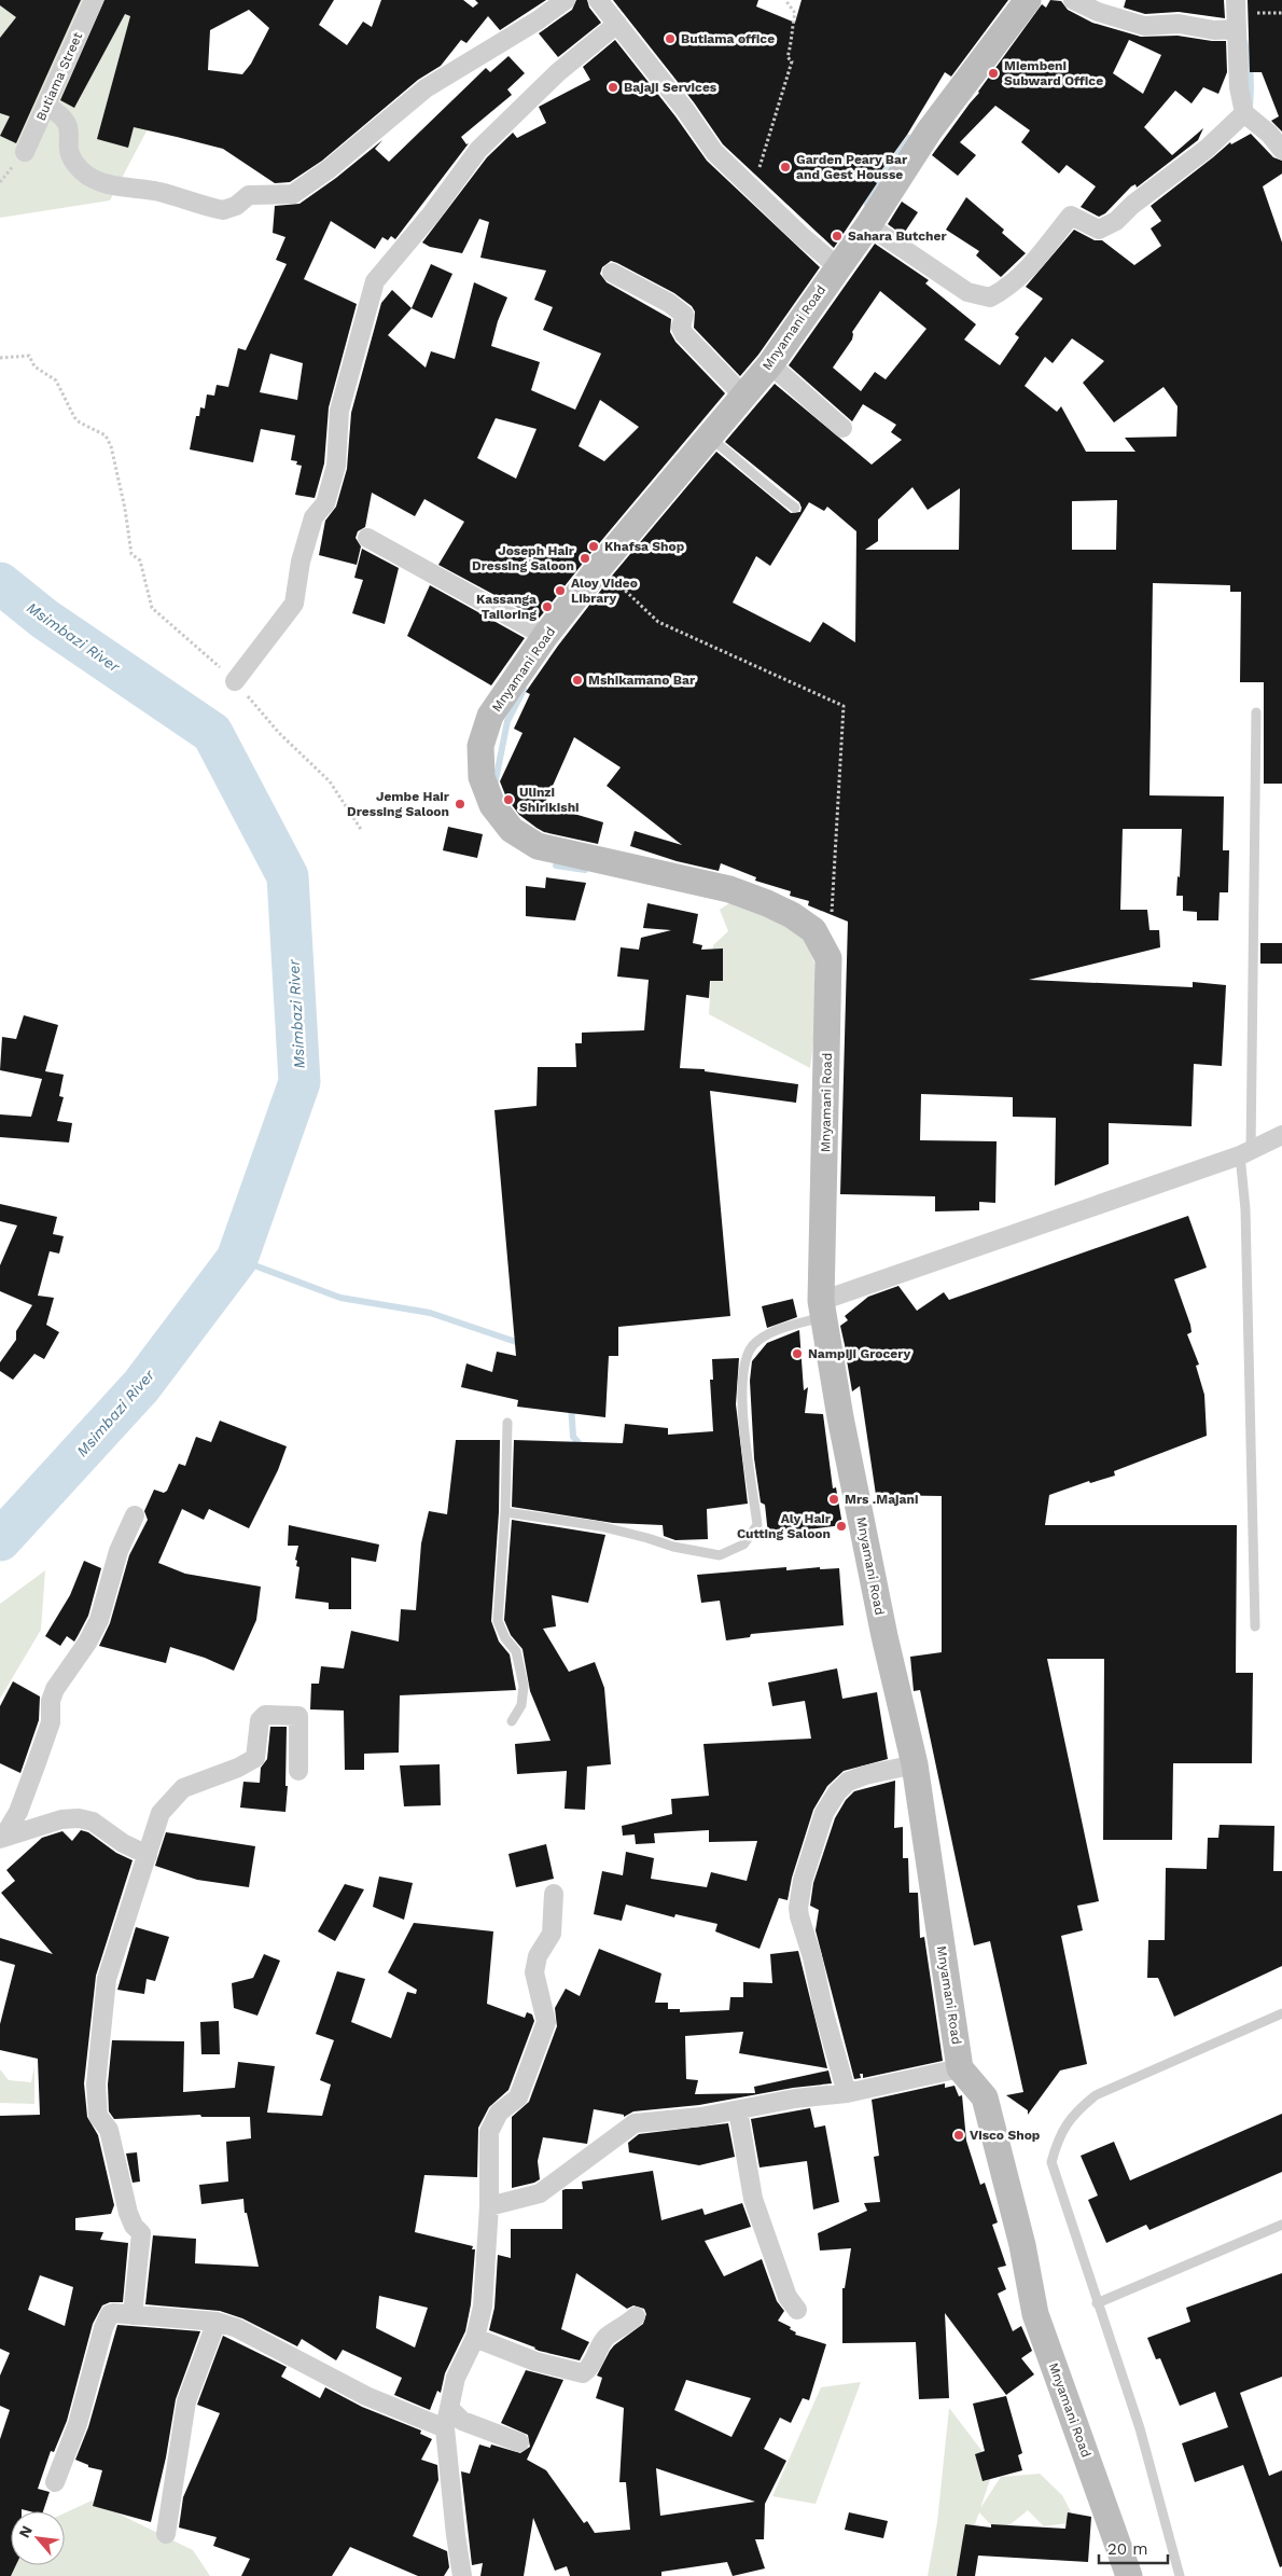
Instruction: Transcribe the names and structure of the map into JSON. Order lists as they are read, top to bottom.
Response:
{
  "streets": {
    "street": ["Butiama Street", "Mnyamani Road"]
  },
  "water": ["Msimbazi River"],
  "places": [
    "Butiama office",
    "Miembeni Subward Office",
    "Bajaji Services",
    "Garden Peary Bar and Gest Housse",
    "Sahara Butcher",
    "Khafsa Shop",
    "Joseph Hair Dressing Saloon",
    "Aloy Video Library",
    "Kassanga Tailoring",
    "Mshikamano Bar",
    "Ulinzi Shirikishi",
    "Jembe Hair Dressing Saloon",
    "Nampiji Grocery",
    "Mrs .Majani",
    "Aly Hair Cutting Saloon",
    "Visco Shop"
  ],
  "scale_bar": "20 m",
  "north": "top left"
}
